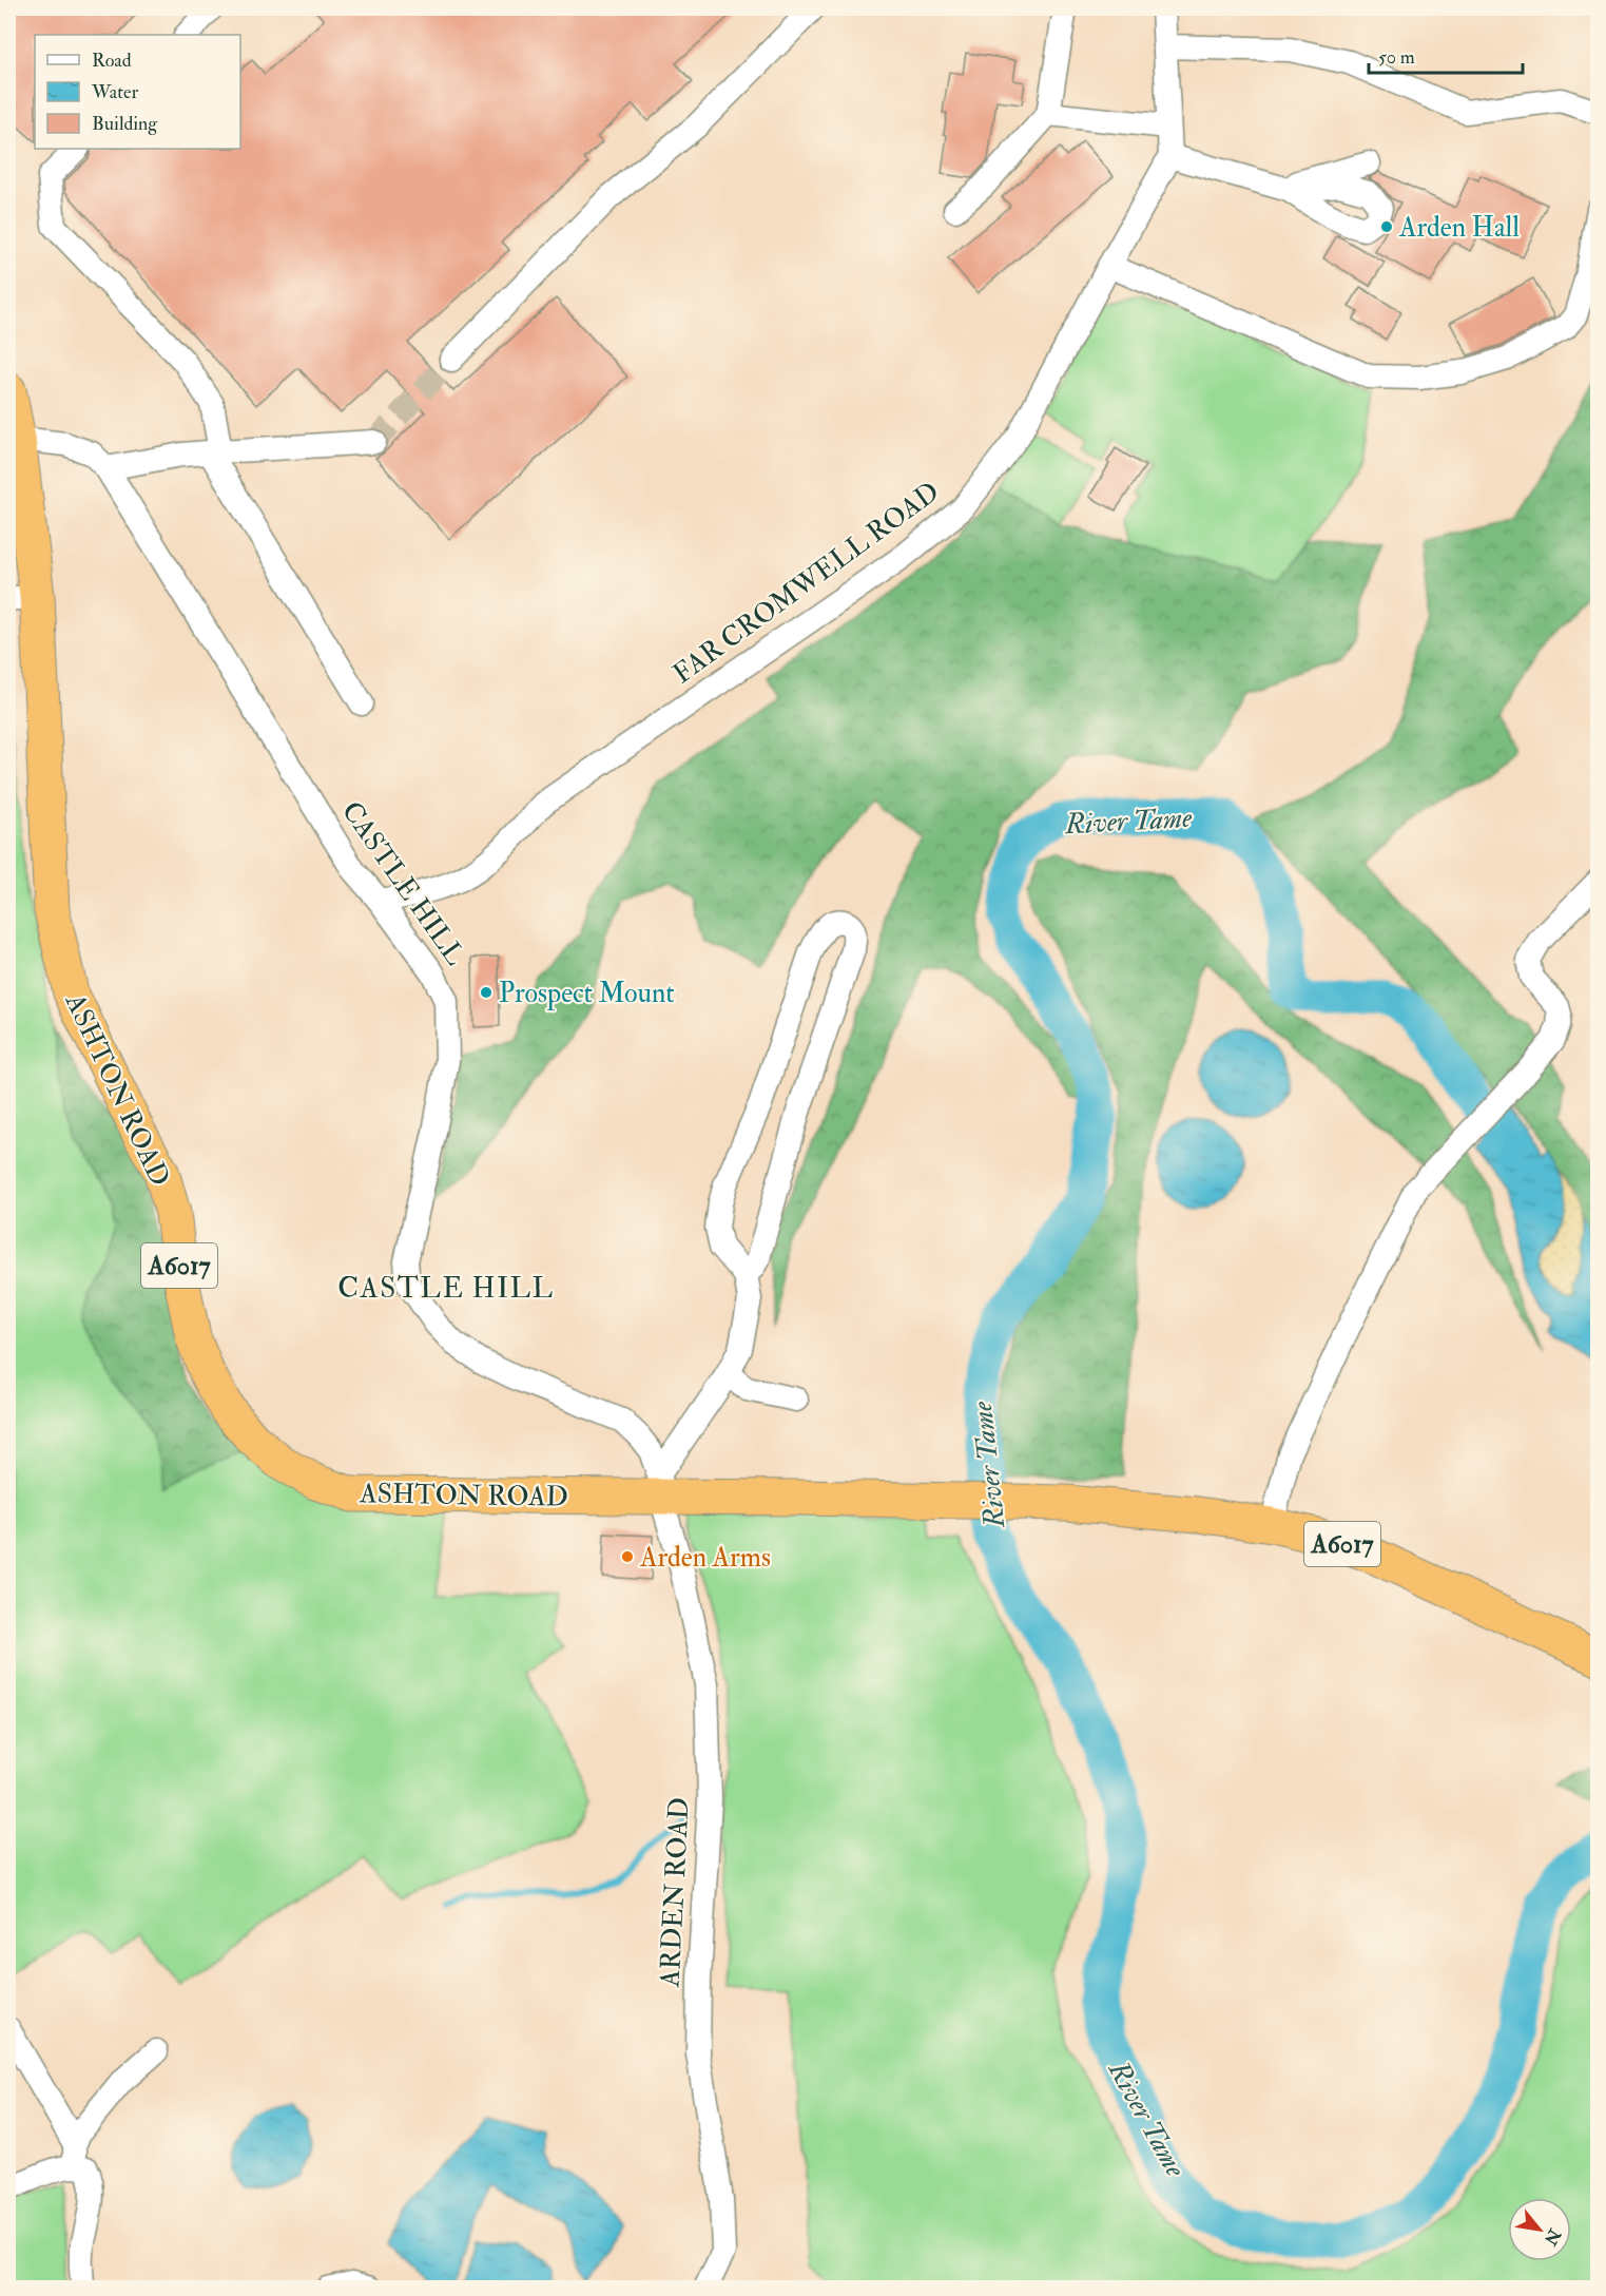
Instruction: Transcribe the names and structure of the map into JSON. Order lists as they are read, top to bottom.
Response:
{
  "streets": {
    "highway": ["ASHTON ROAD", "A6017"],
    "street": ["FAR CROMWELL ROAD", "CASTLE HILL", "ARDEN ROAD"]
  },
  "crossings": [
    ["FAR CROMWELL ROAD", "CASTLE HILL"],
    ["CASTLE HILL", "ASHTON ROAD"],
    ["CASTLE HILL", "ARDEN ROAD"],
    ["ASHTON ROAD", "A6017"],
    ["ASHTON ROAD", "ARDEN ROAD"]
  ],
  "districts": ["CASTLE HILL"],
  "water": ["River Tame"],
  "places": ["Arden Hall", "Prospect Mount", "Arden Arms"],
  "legend": ["Road", "Water", "Building"],
  "scale_bar": "50 m",
  "north": "bottom right"
}
